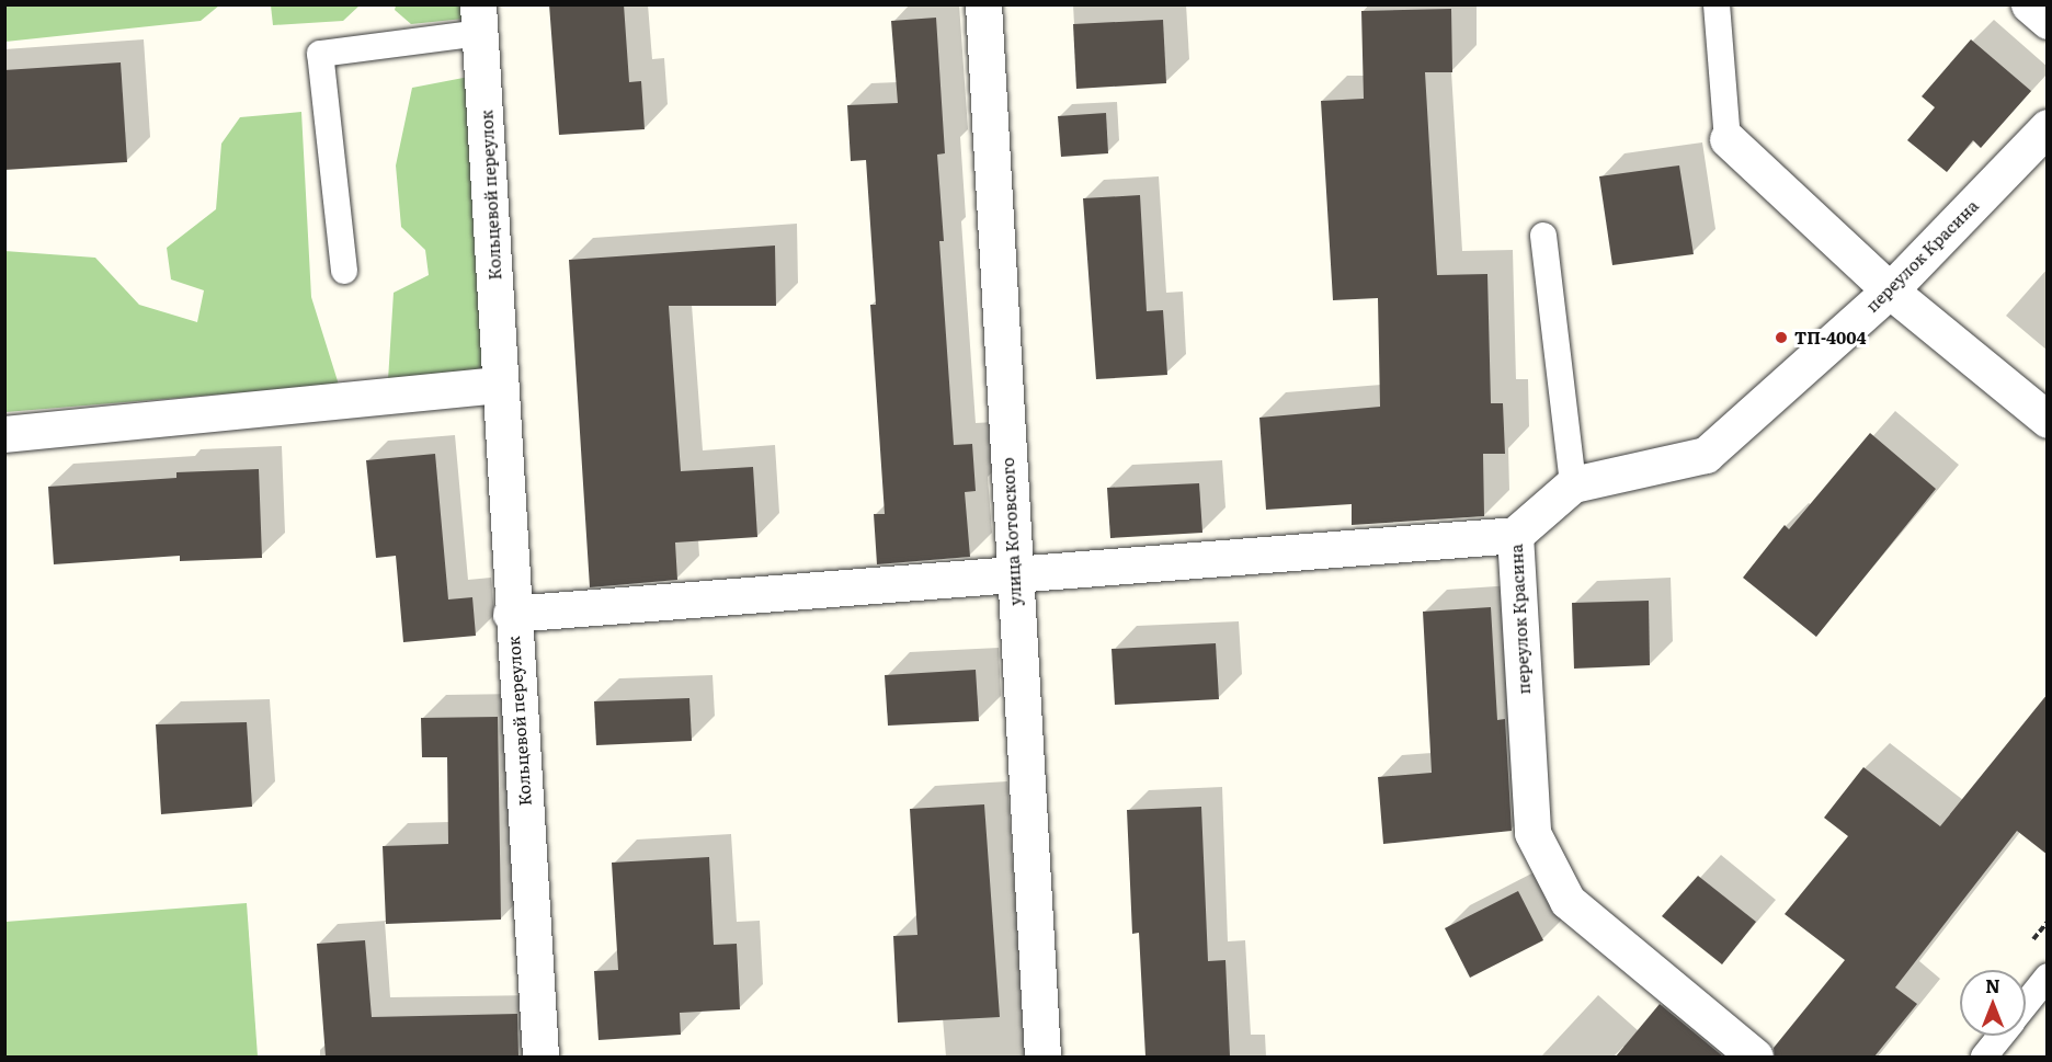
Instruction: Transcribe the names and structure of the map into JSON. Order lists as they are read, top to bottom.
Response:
{
  "streets": {
    "street": ["Кольцевой переулок", "переулок Красина", "улица Котовского"]
  },
  "places": ["ТП-4004"],
  "north": "top"
}
